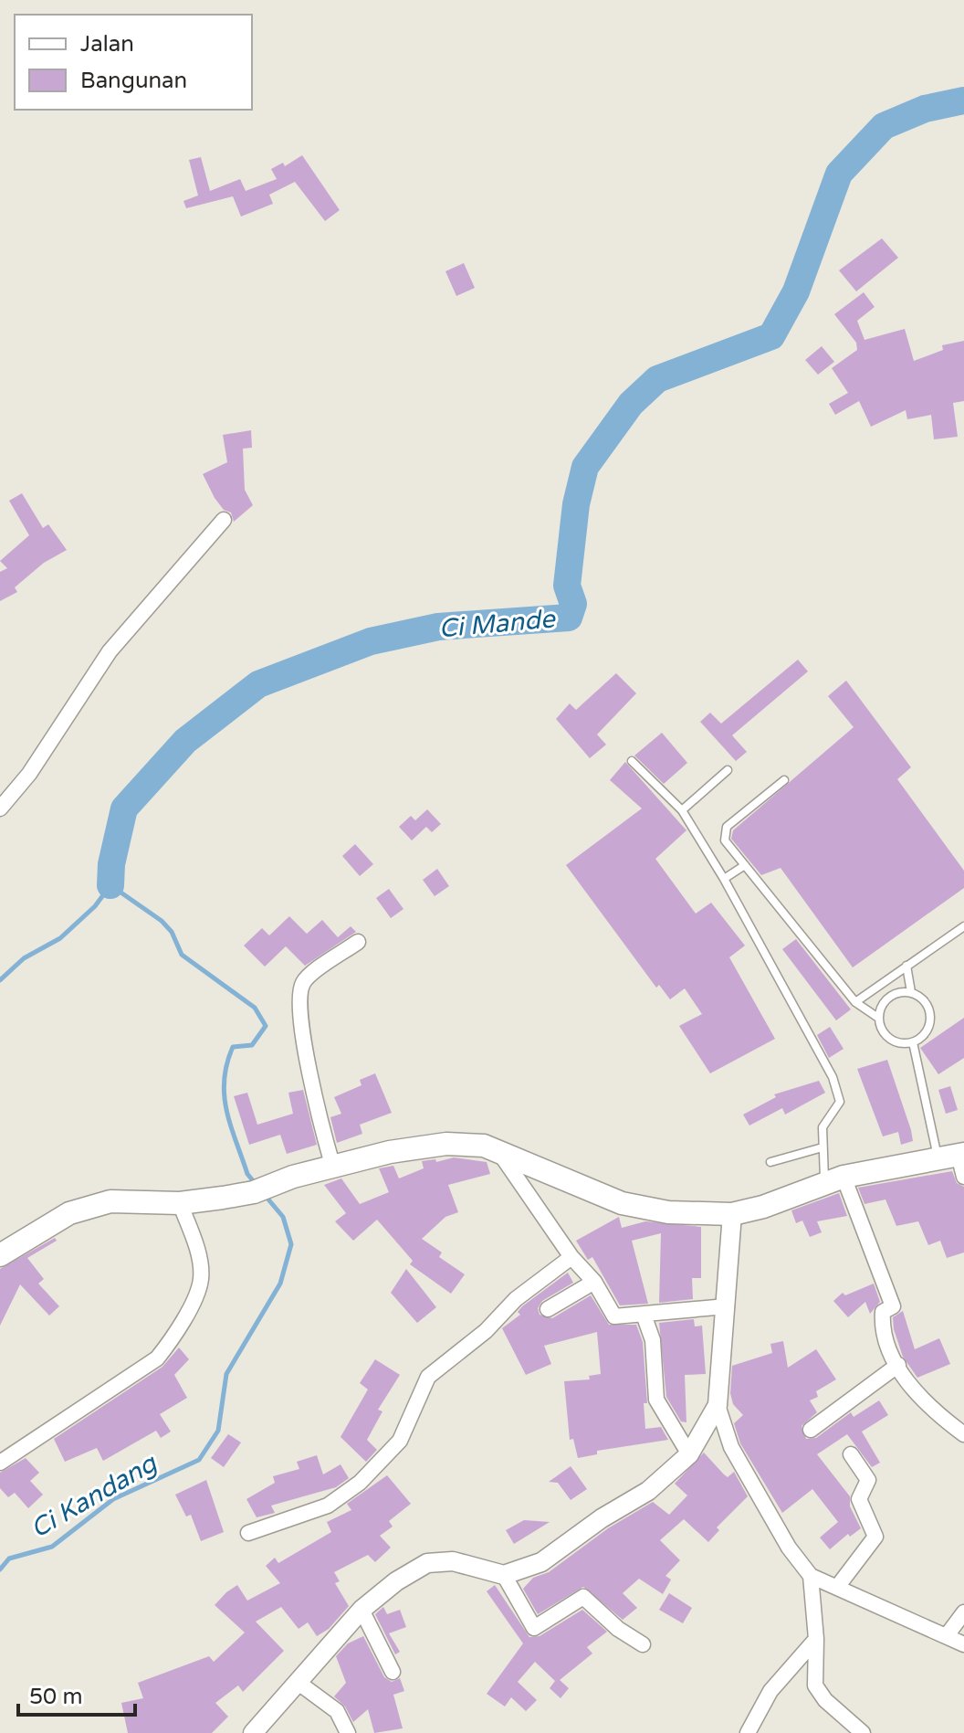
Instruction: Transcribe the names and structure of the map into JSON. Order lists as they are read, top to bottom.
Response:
{
  "water": ["Ci Mande", "Ci Kandang"],
  "legend": ["Jalan", "Bangunan"],
  "scale_bar": "50 m"
}
